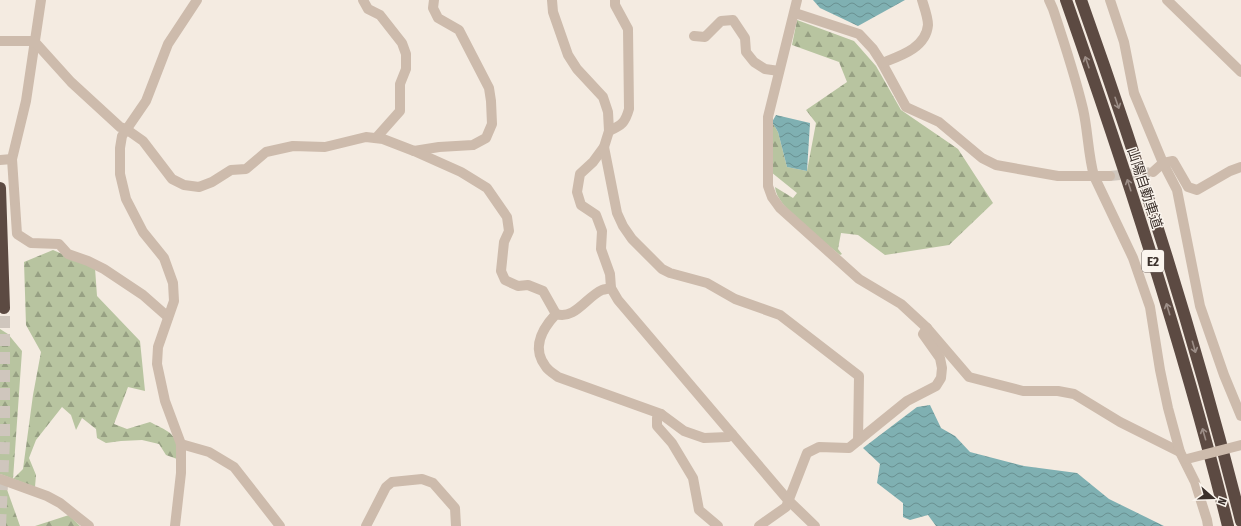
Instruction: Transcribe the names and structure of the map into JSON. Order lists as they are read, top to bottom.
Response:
{
  "streets": {
    "highway": ["山陽自動車道", "E2"]
  },
  "north": "right"
}
